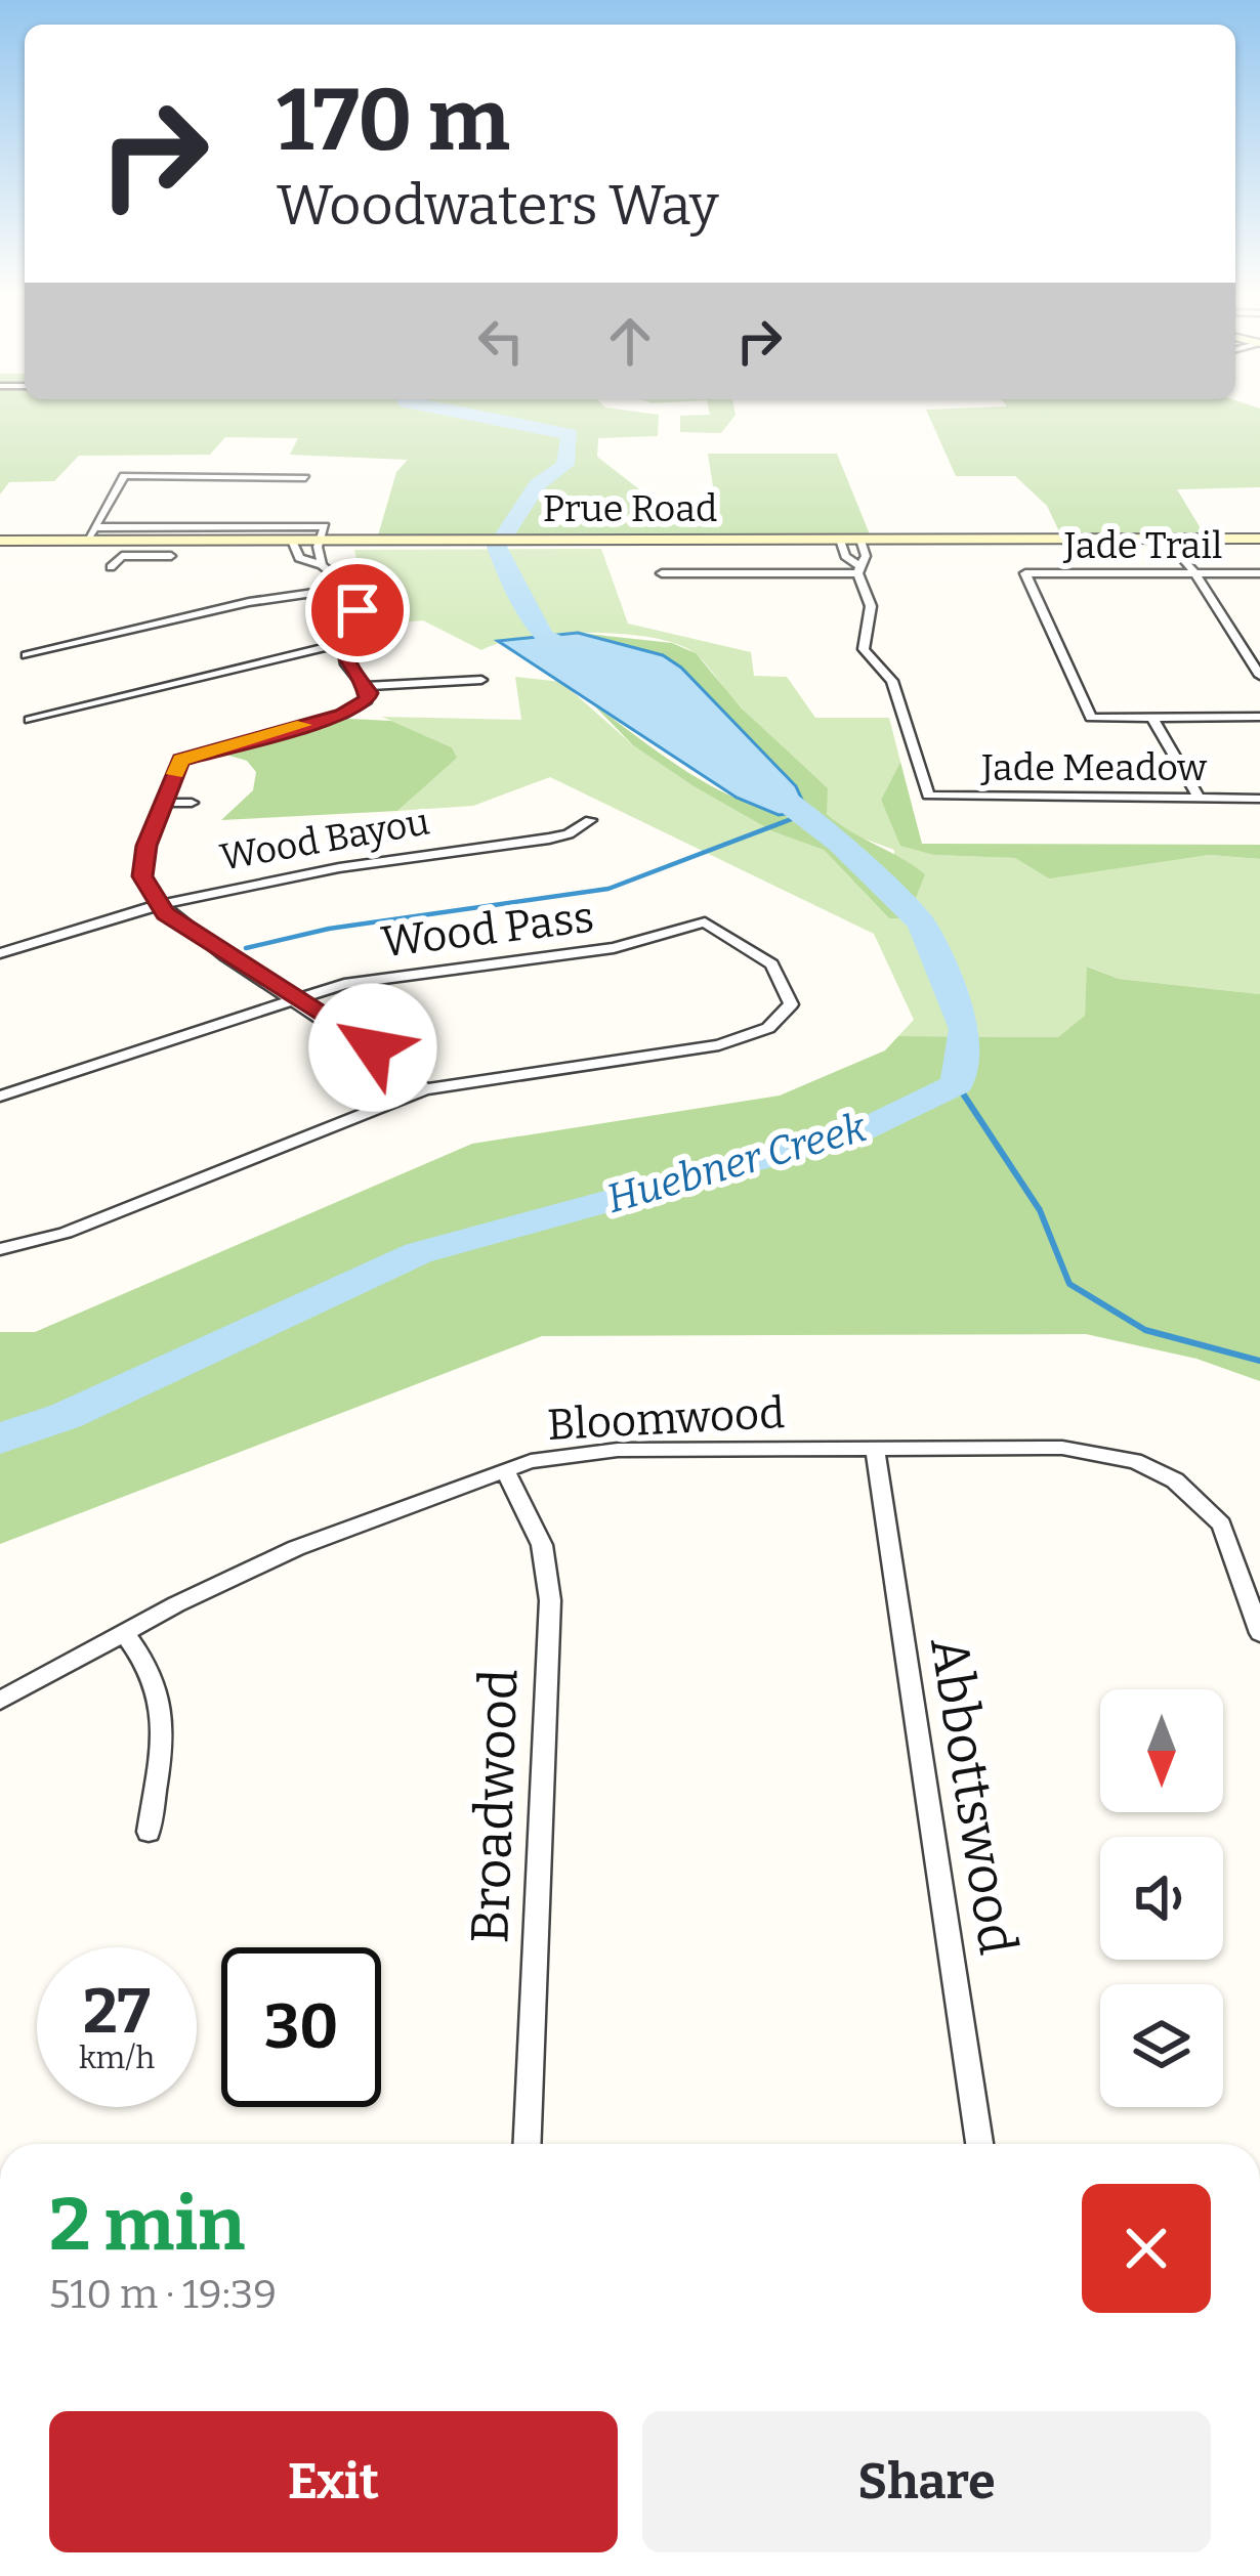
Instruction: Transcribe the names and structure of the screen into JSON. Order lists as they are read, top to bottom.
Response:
{
  "streets": {
    "main road": ["Prue Road"],
    "street": [
      "Jade Trail",
      "Jade Meadow",
      "Wood Bayou",
      "Wood Pass",
      "Bloomwood",
      "Abbottswood",
      "Broadwood"
    ]
  },
  "crossings": [
    ["Bloomwood", "Abbottswood"],
    ["Bloomwood", "Broadwood"]
  ],
  "water": ["Huebner Creek"],
  "north": "bottom",
  "page": {
    "turn": ["170 m", "Woodwaters Way"],
    "speed": "27 km/h",
    "limit": "30",
    "heading": ["2 min", "510 m · 19:39"],
    "buttons": ["Exit", "Share"]
  }
}
